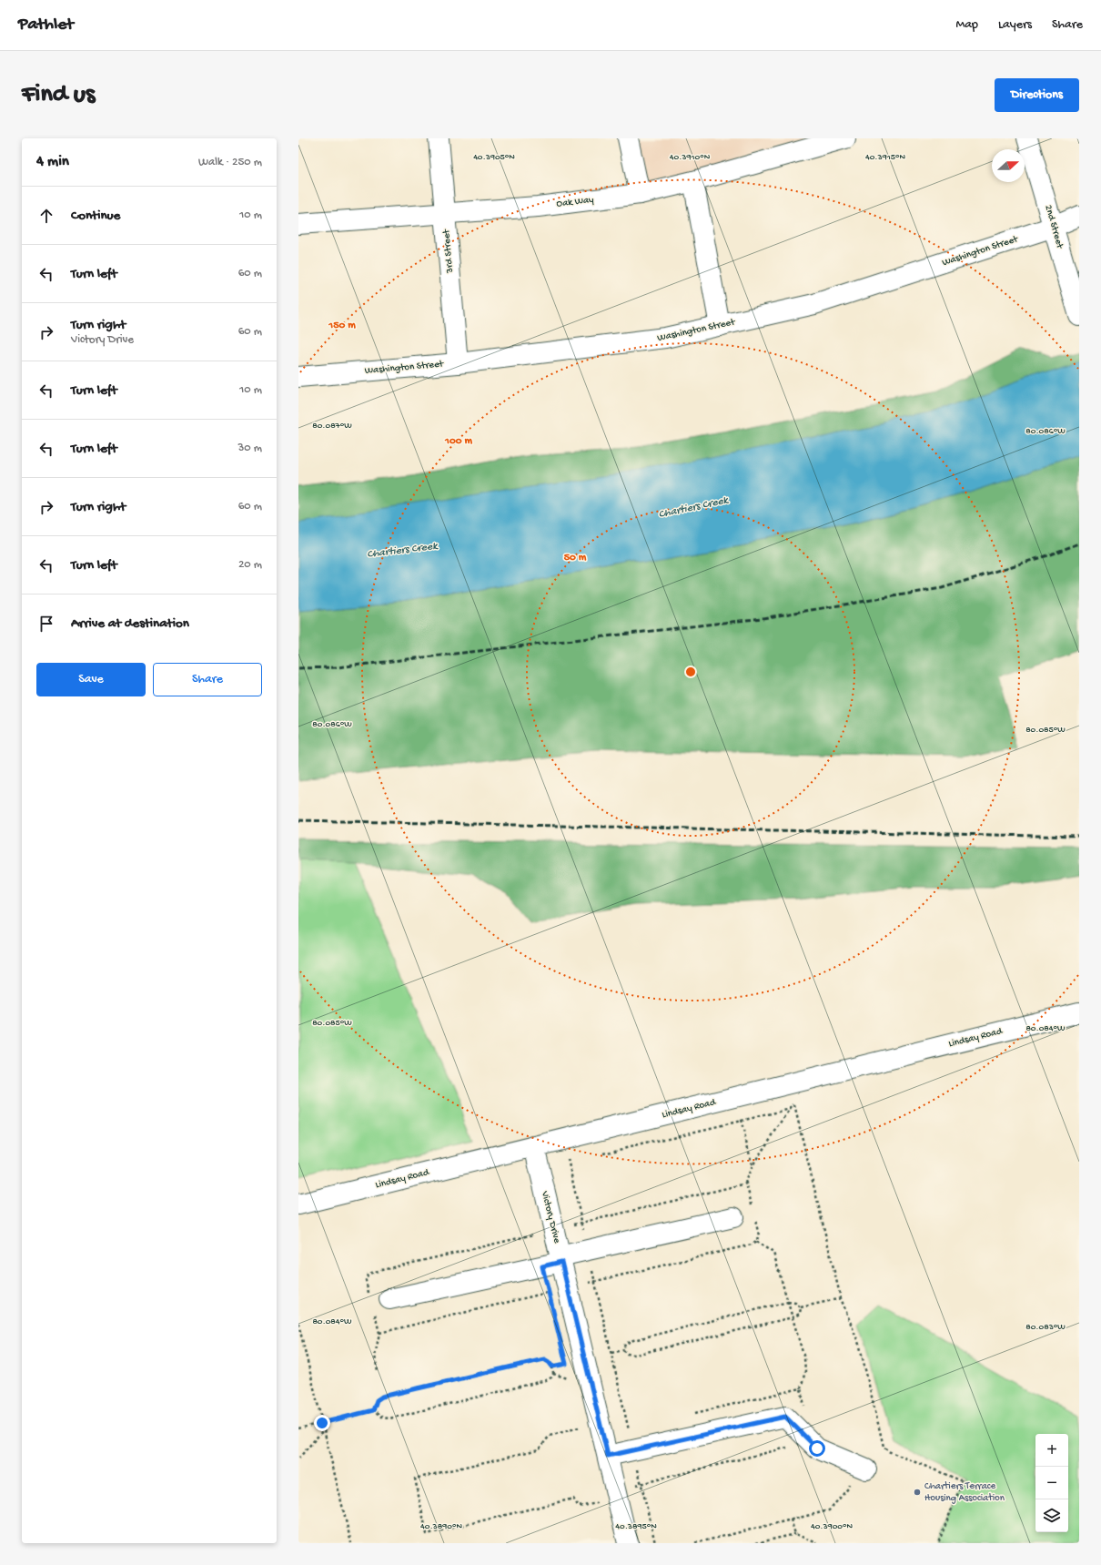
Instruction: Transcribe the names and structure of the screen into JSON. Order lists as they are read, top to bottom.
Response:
{
  "streets": {
    "street": [
      "Oak Way",
      "2nd Street",
      "3rd Street",
      "Washington Street",
      "Lindsay Road",
      "Victory Drive"
    ]
  },
  "crossings": [
    ["Oak Way", "3rd Street"],
    ["2nd Street", "Washington Street"],
    ["3rd Street", "Washington Street"],
    ["Lindsay Road", "Victory Drive"]
  ],
  "water": ["Chartiers Creek"],
  "places": ["Chartiers Terrace Housing Association"],
  "north": "right",
  "page": {
    "header": "Pathlet",
    "nav": ["Map", "Layers", "Share"],
    "buttons": [
      "Directions",
      ["Save", "Share"]
    ],
    "title": "Find us",
    "heading": ["4 min", "Walk · 250 m"],
    "list": [
      ["Continue", "10 m"],
      ["Turn left", "60 m"],
      ["Turn right", "Victory Drive", "60 m"],
      ["Turn left", "10 m"],
      ["Turn left", "30 m"],
      ["Turn right", "60 m"],
      ["Turn left", "20 m"],
      "Arrive at destination"
    ],
    "map_buttons": ["+", "−"]
  },
  "coordinates": [
    "40.3905°N",
    "40.3915°N",
    "40.3910°N",
    "80.087°W",
    "80.086°W",
    "80.085°W",
    "80.084°W",
    "80.083°W",
    "40.3890°N",
    "40.3895°N",
    "40.3900°N"
  ],
  "rings": ["150 m", "100 m", "50 m"]
}
